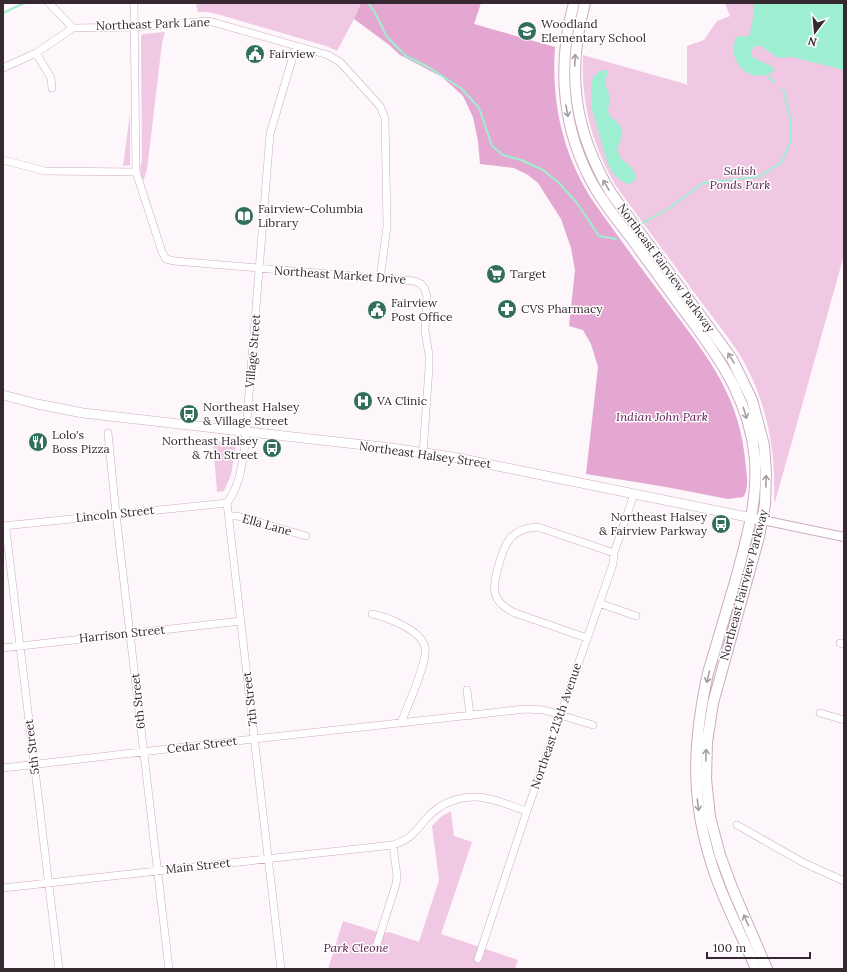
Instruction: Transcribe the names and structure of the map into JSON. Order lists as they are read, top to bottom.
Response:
{
  "streets": {
    "main road": ["Northeast Fairview Parkway", "Northeast Halsey Street"],
    "street": [
      "Northeast Park Lane",
      "Northeast Market Drive",
      "Village Street",
      "Lincoln Street",
      "Ella Lane",
      "Harrison Street",
      "7th Street",
      "6th Street",
      "Northeast 213th Avenue",
      "Cedar Street",
      "5th Street",
      "Main Street"
    ]
  },
  "crossings": [
    ["Northeast Park Lane", "Northeast Market Drive"],
    ["Northeast Park Lane", "Village Street"],
    ["Northeast Fairview Parkway", "Northeast Halsey Street"],
    ["Northeast Market Drive", "Village Street"],
    ["Northeast Market Drive", "Northeast Halsey Street"],
    ["Village Street", "Northeast Halsey Street"],
    ["Northeast Halsey Street", "Northeast 213th Avenue"],
    ["Lincoln Street", "7th Street"],
    ["Lincoln Street", "6th Street"],
    ["Lincoln Street", "5th Street"],
    ["Ella Lane", "7th Street"],
    ["Harrison Street", "7th Street"],
    ["Harrison Street", "6th Street"],
    ["Harrison Street", "5th Street"],
    ["7th Street", "Cedar Street"],
    ["7th Street", "Main Street"],
    ["6th Street", "Cedar Street"],
    ["6th Street", "Main Street"],
    ["Northeast 213th Avenue", "Cedar Street"],
    ["Cedar Street", "5th Street"],
    ["5th Street", "Main Street"]
  ],
  "parks": ["Salish Ponds Park", "Indian John Park", "Park Cleone"],
  "places": {
    "school or university": ["Woodland Elementary School"],
    "public building": ["Fairview", "Fairview Post Office"],
    "library": ["Fairview-Columbia Library"],
    "supermarket": ["Target"],
    "pharmacy": ["CVS Pharmacy"],
    "hospital": ["VA Clinic"],
    "bus stop": ["Northeast Halsey & Village Street", "Northeast Halsey & 7th Street", "Northeast Halsey & Fairview Parkway"],
    "restaurant": ["Lolo's Boss Pizza"]
  },
  "scale_bar": "100 m",
  "north": "bottom"
}
